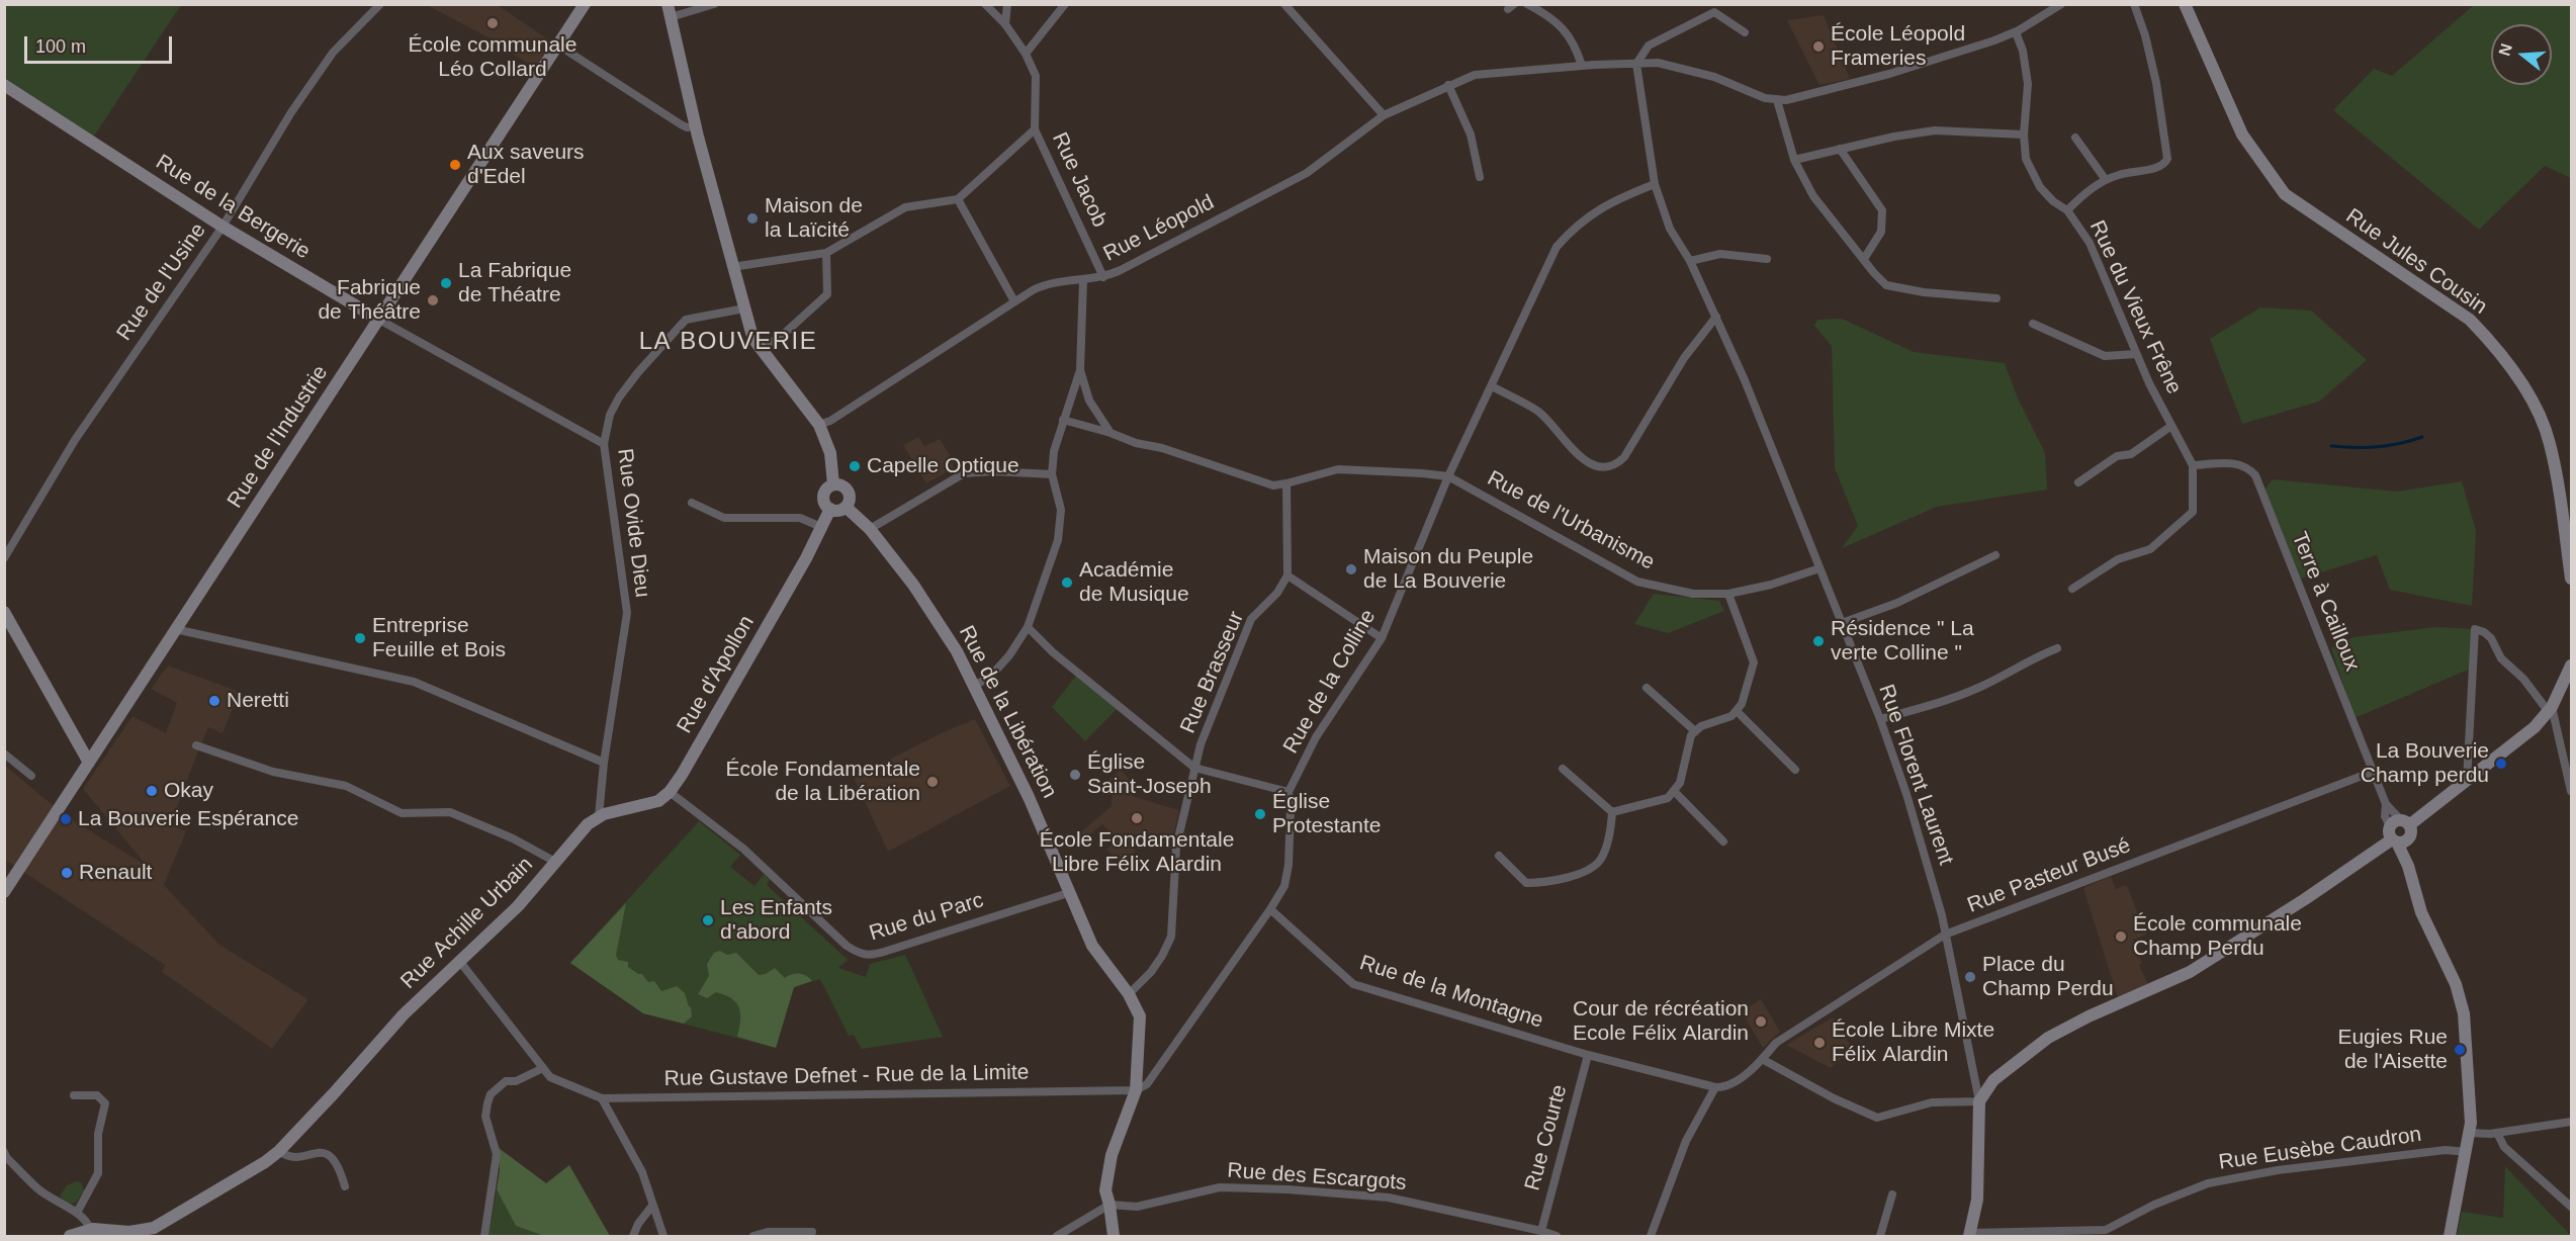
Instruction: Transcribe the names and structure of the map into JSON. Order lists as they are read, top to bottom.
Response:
{
  "streets": {
    "street": [
      "Rue Jacob",
      "Rue de la Bergerie",
      "Rue Léopold",
      "Rue Jules Cousin",
      "Rue de l'Usine",
      "Rue du Vieux Frêne",
      "Rue de l'Industrie",
      "Rue de l'Urbanisme",
      "Rue Ovide Dieu",
      "Terre à Cailloux",
      "Rue Brasseur",
      "Rue d'Apollon",
      "Rue de la Colline",
      "Rue de la Libération",
      "Rue Florent Laurent",
      "Rue Pasteur Busé",
      "Rue du Parc",
      "Rue Achille Urbain",
      "Rue de la Montagne",
      "Rue Gustave Defnet - Rue de la Limite",
      "Rue Courte",
      "Rue Eusèbe Caudron",
      "Rue des Escargots"
    ]
  },
  "crossings": [
    ["Rue Jacob", "Rue Léopold"],
    ["Rue de la Bergerie", "Rue de l'Usine"],
    ["Rue de la Bergerie", "Rue de l'Industrie"],
    ["Rue de la Bergerie", "Rue Ovide Dieu"],
    ["Rue Léopold", "Rue du Vieux Frêne"],
    ["Rue Léopold", "Rue Florent Laurent"],
    ["Rue du Vieux Frêne", "Terre à Cailloux"],
    ["Rue de l'Urbanisme", "Rue de la Colline"],
    ["Rue de l'Urbanisme", "Rue Florent Laurent"],
    ["Rue Ovide Dieu", "Rue Achille Urbain"],
    ["Terre à Cailloux", "Rue Pasteur Busé"],
    ["Rue Brasseur", "Rue de la Libération"],
    ["Rue d'Apollon", "Rue de la Libération"],
    ["Rue d'Apollon", "Rue du Parc"],
    ["Rue de la Colline", "Rue de la Libération"],
    ["Rue de la Colline", "Rue Florent Laurent"],
    ["Rue de la Colline", "Rue de la Montagne"],
    ["Rue de la Colline", "Rue Gustave Defnet - Rue de la Limite"],
    ["Rue de la Libération", "Rue du Parc"],
    ["Rue de la Libération", "Rue Gustave Defnet - Rue de la Limite"],
    ["Rue de la Libération", "Rue des Escargots"],
    ["Rue Florent Laurent", "Rue Pasteur Busé"],
    ["Rue de la Montagne", "Rue Courte"],
    ["Rue Courte", "Rue des Escargots"]
  ],
  "districts": ["LA BOUVERIE"],
  "places": [
    "École communale Léo Collard",
    "École Léopold Frameries",
    "Aux saveurs d'Edel",
    "Maison de la Laïcité",
    "La Fabrique de Théatre",
    "Fabrique de Théâtre",
    "Capelle Optique",
    "Maison du Peuple de La Bouverie",
    "Académie de Musique",
    "Entreprise Feuille et Bois",
    "Résidence \" La verte Colline \"",
    "Neretti",
    "La Bouverie Champ perdu",
    "Église Saint-Joseph",
    "École Fondamentale de la Libération",
    "Okay",
    "Église Protestante",
    "École Fondamentale Libre Félix Alardin",
    "La Bouverie Espérance",
    "Renault",
    "Les Enfants d'abord",
    "École communale Champ Perdu",
    "Place du Champ Perdu",
    "Cour de récréation Ecole Félix Alardin",
    "École Libre Mixte Félix Alardin",
    "Eugies Rue de l'Aisette"
  ],
  "scale_bar": "100 m",
  "north": "left"
}
